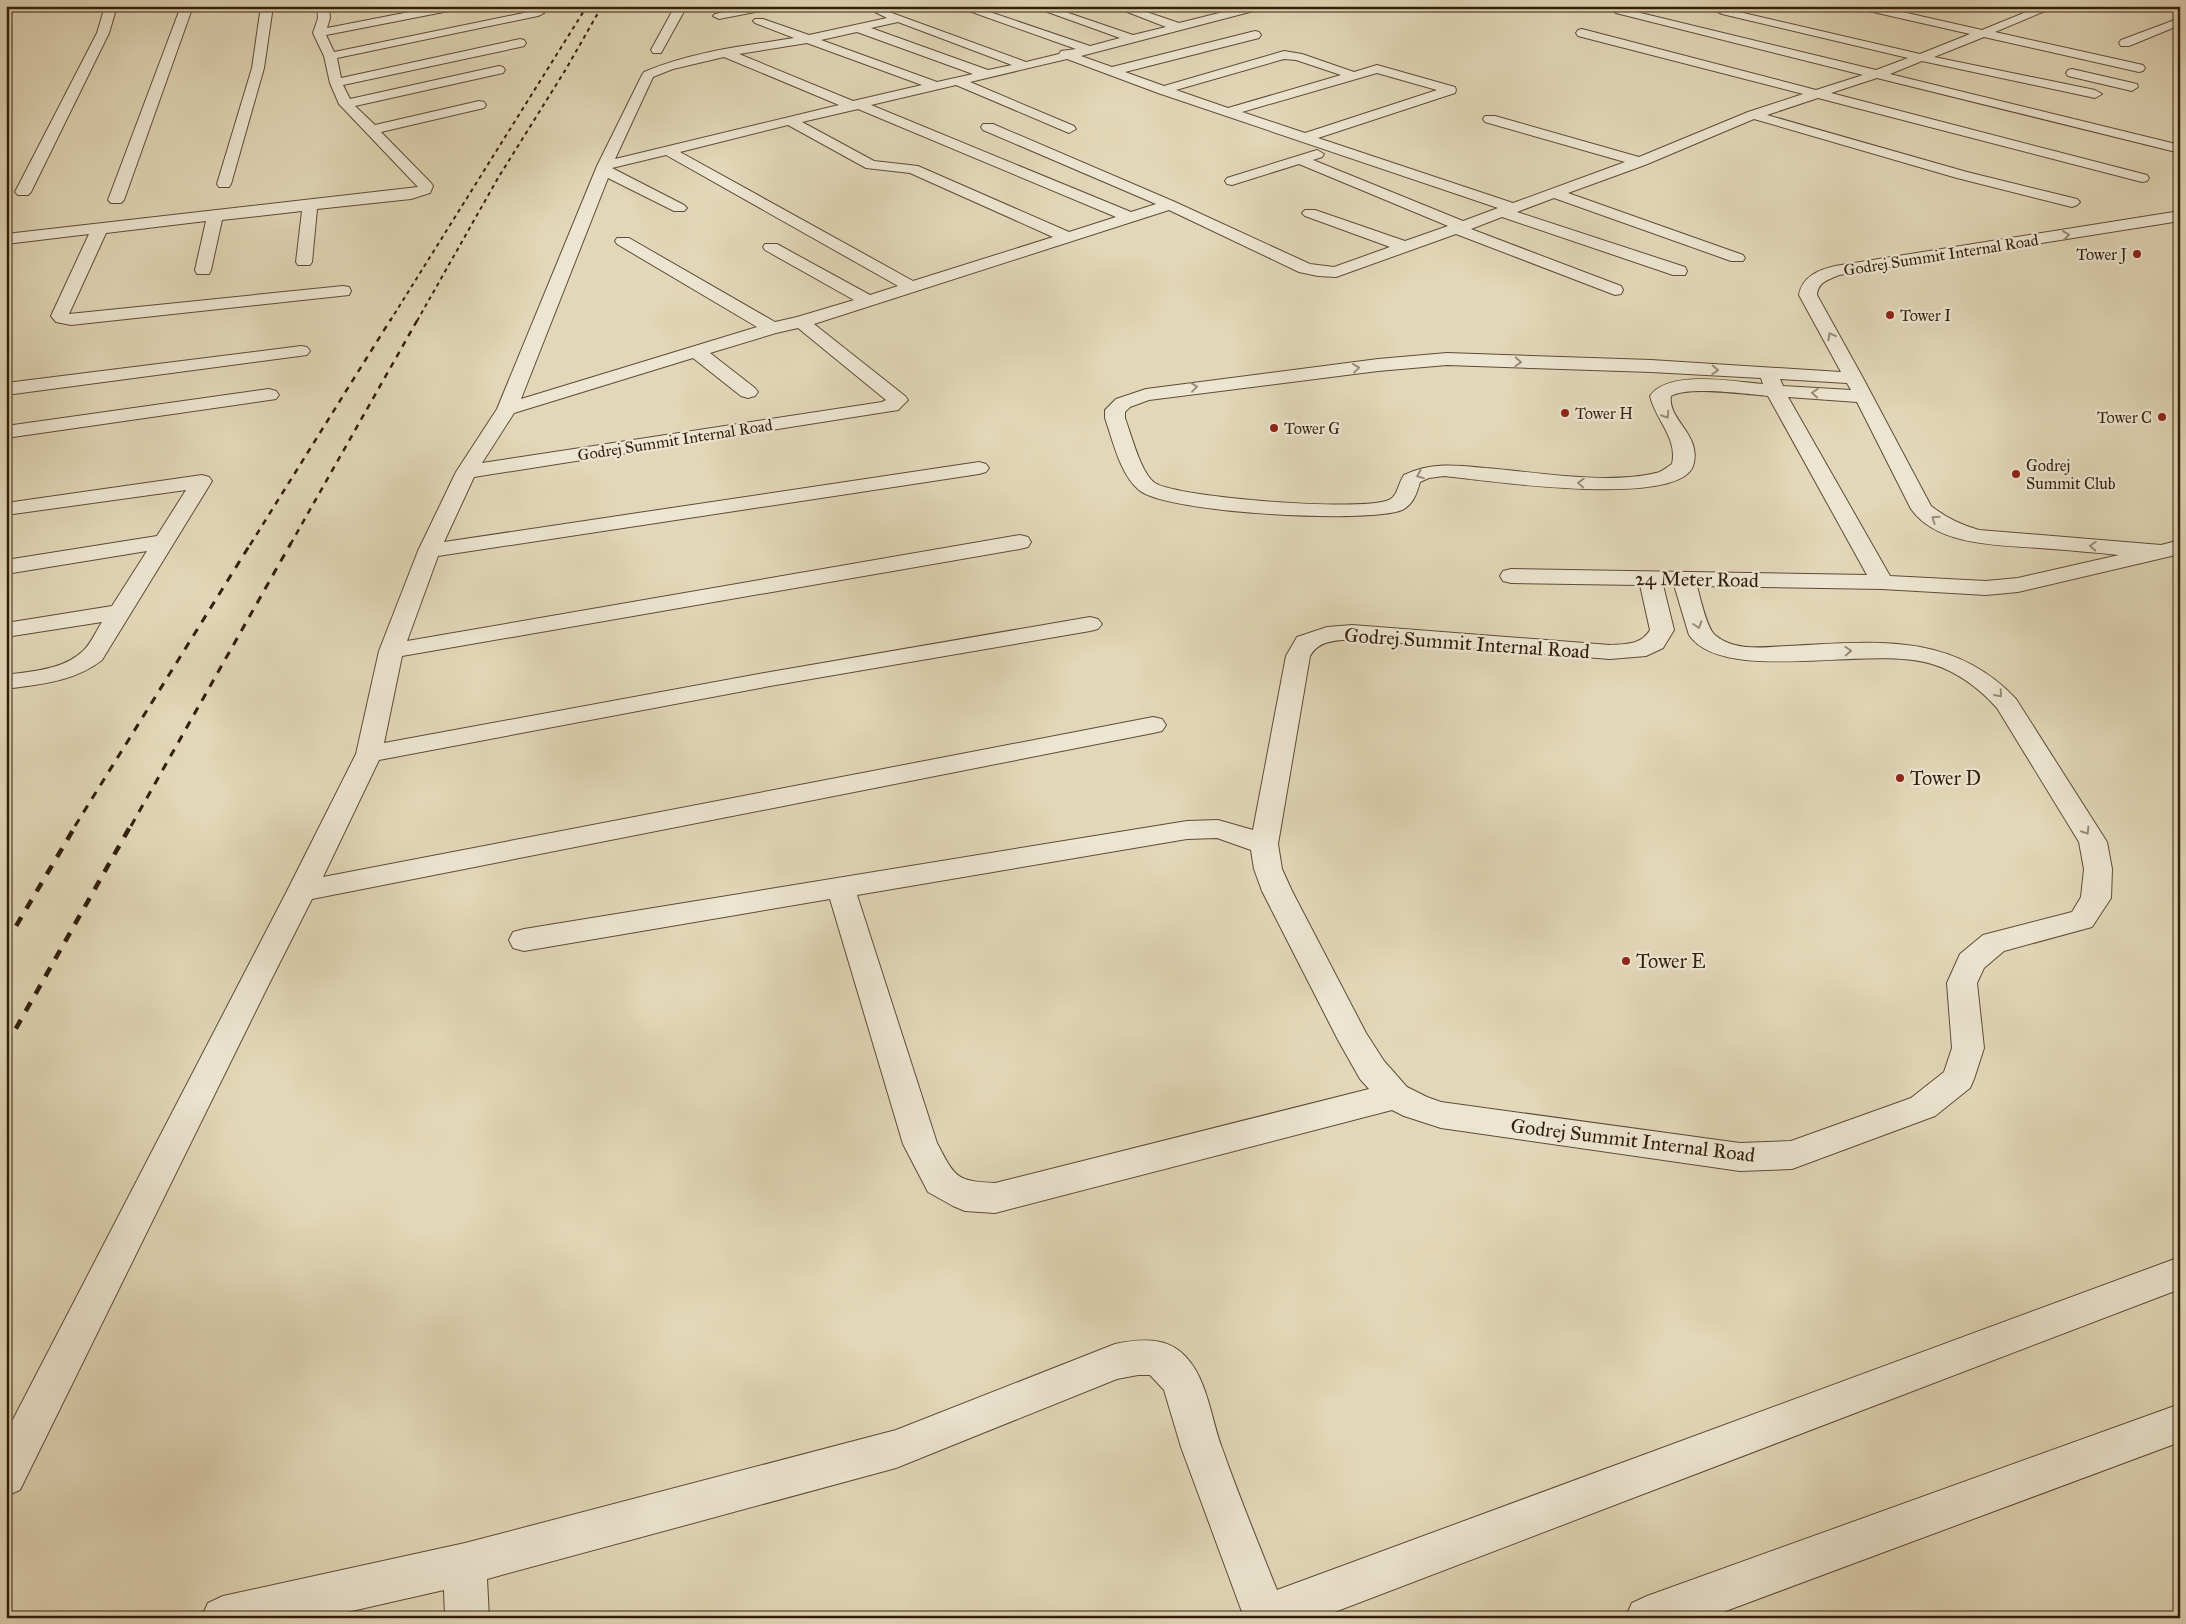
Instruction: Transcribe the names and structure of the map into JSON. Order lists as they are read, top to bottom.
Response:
{
  "streets": {
    "street": ["Godrej Summit Internal Road", "24 Meter Road"]
  },
  "crossings": [
    ["Godrej Summit Internal Road", "24 Meter Road"]
  ],
  "places": [
    "Tower J",
    "Tower I",
    "Tower H",
    "Tower C",
    "Tower G",
    "Godrej Summit Club",
    "Tower D",
    "Tower E"
  ]
}
